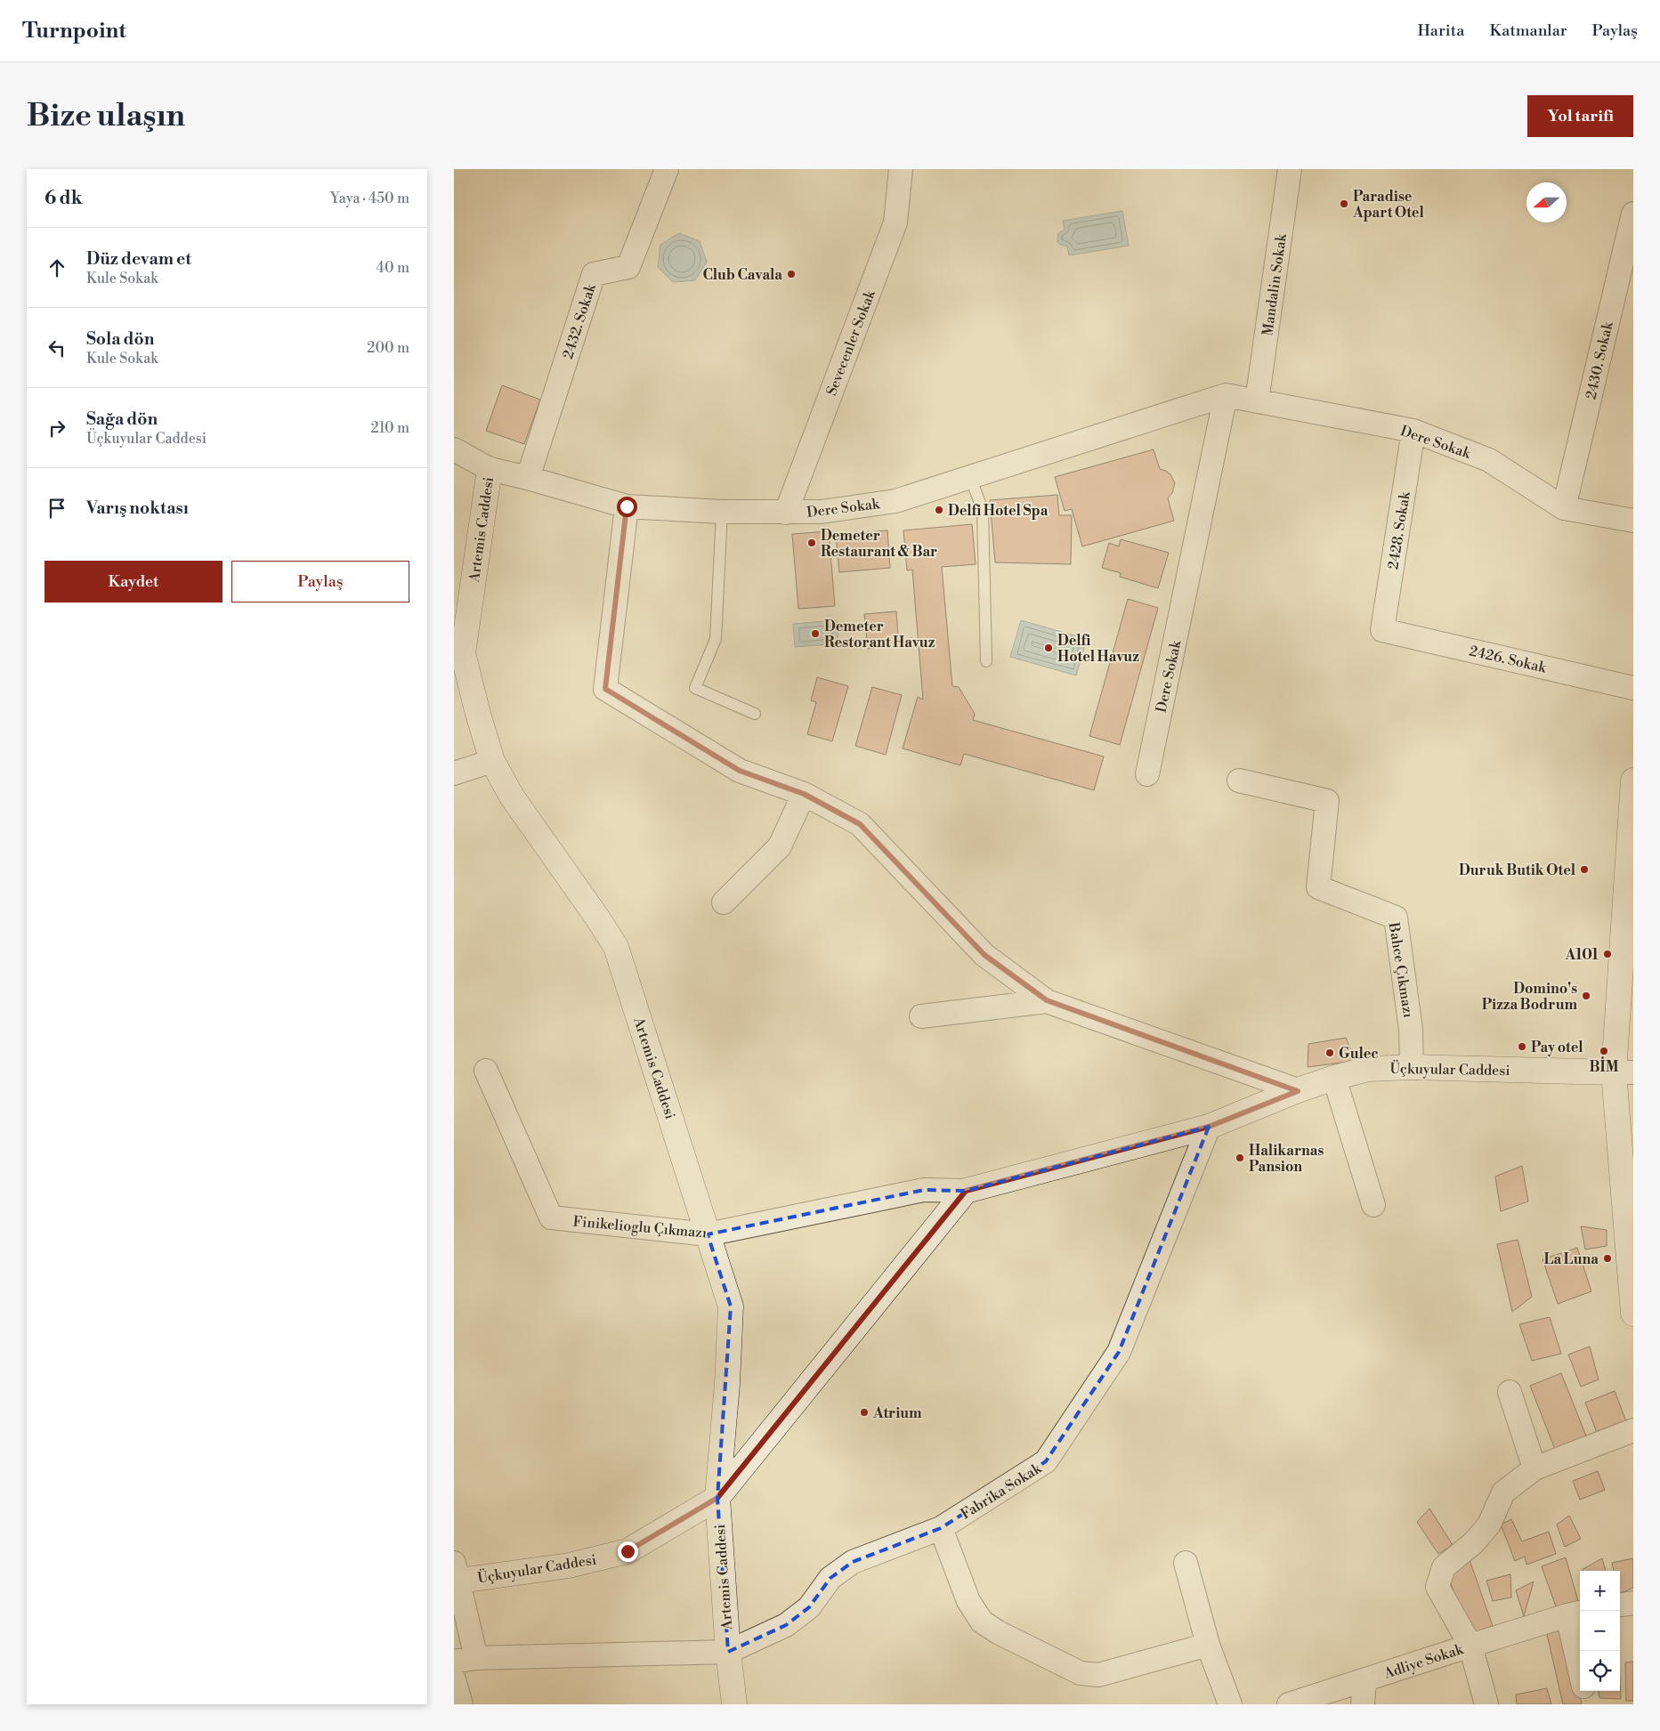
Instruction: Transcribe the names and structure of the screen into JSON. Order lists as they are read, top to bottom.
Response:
{
  "streets": {
    "street": [
      "Mandalin Sokak",
      "2432. Sokak",
      "Sevecenler Sokak",
      "2430. Sokak",
      "Dere Sokak",
      "Artemis Caddesi",
      "2428. Sokak",
      "2426. Sokak",
      "Bahce Çıkmazı",
      "Üçkuyular Caddesi",
      "Finikelioglu Çıkmazı",
      "Fabrika Sokak",
      "Adliye Sokak"
    ]
  },
  "crossings": [
    ["Mandalin Sokak", "Dere Sokak"],
    ["2432. Sokak", "Dere Sokak"],
    ["Sevecenler Sokak", "Dere Sokak"],
    ["2430. Sokak", "Dere Sokak"],
    ["Dere Sokak", "Artemis Caddesi"],
    ["Dere Sokak", "2428. Sokak"],
    ["Artemis Caddesi", "Üçkuyular Caddesi"],
    ["Artemis Caddesi", "Finikelioglu Çıkmazı"],
    ["Artemis Caddesi", "Fabrika Sokak"],
    ["2428. Sokak", "2426. Sokak"],
    ["Bahce Çıkmazı", "Üçkuyular Caddesi"],
    ["Üçkuyular Caddesi", "Finikelioglu Çıkmazı"],
    ["Üçkuyular Caddesi", "Fabrika Sokak"]
  ],
  "places": [
    "Paradise Apart Otel",
    "Club Cavala",
    "Delfi Hotel Spa",
    "Demeter Restaurant & Bar",
    "Demeter Restorant Havuz",
    "Delfi Hotel Havuz",
    "Duruk Butik Otel",
    "A101",
    "Domino's Pizza Bodrum",
    "Pay otel",
    "BİM",
    "Gulec",
    "Halikarnas Pansion",
    "La Luna",
    "Atrium"
  ],
  "north": "left",
  "page": {
    "header": "Turnpoint",
    "nav": ["Harita", "Katmanlar", "Paylaş"],
    "buttons": [
      "Yol tarifi",
      ["Kaydet", "Paylaş"]
    ],
    "title": "Bize ulaşın",
    "heading": ["6 dk", "Yaya · 450 m"],
    "list": [
      ["Düz devam et", "Kule Sokak", "40 m"],
      ["Sola dön", "Kule Sokak", "200 m"],
      ["Sağa dön", "Üçkuyular Caddesi", "210 m"],
      "Varış noktası"
    ],
    "map_buttons": ["+", "−"]
  }
}
